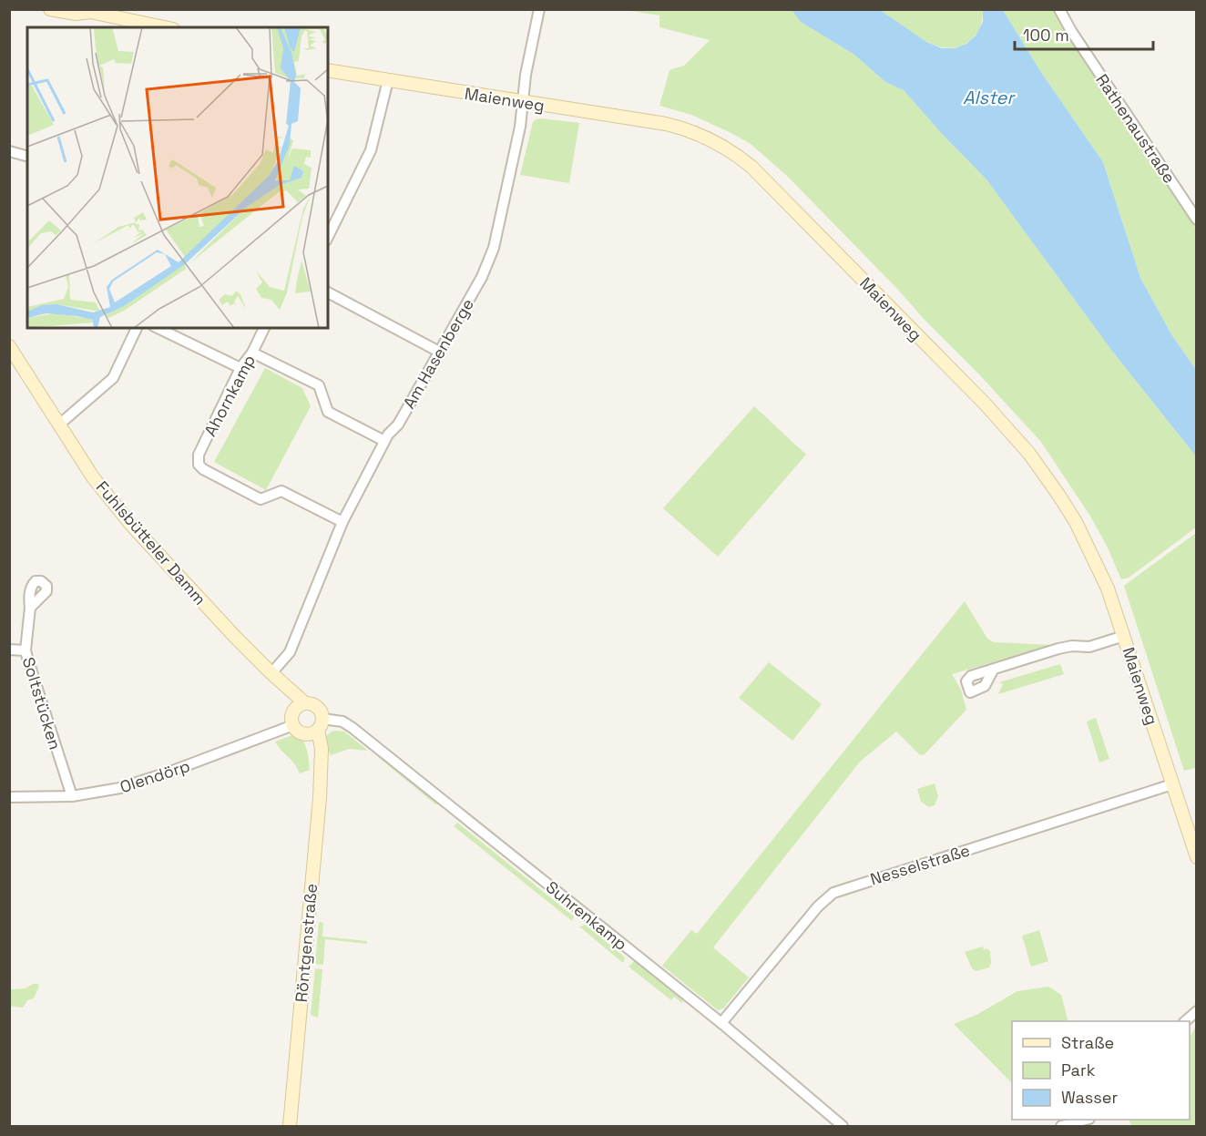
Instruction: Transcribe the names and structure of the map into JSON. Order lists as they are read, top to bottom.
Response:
{
  "streets": {
    "street": [
      "Maienweg",
      "Rathenaustraße",
      "Am Hasenberge",
      "Ahornkamp",
      "Fuhlsbütteler Damm",
      "Soltstücken",
      "Olendörp",
      "Nesselstraße",
      "Suhrenkamp",
      "Röntgenstraße"
    ]
  },
  "crossings": [
    ["Maienweg", "Am Hasenberge"],
    ["Maienweg", "Nesselstraße"],
    ["Am Hasenberge", "Ahornkamp"],
    ["Am Hasenberge", "Fuhlsbütteler Damm"],
    ["Fuhlsbütteler Damm", "Olendörp"],
    ["Fuhlsbütteler Damm", "Suhrenkamp"],
    ["Fuhlsbütteler Damm", "Röntgenstraße"],
    ["Soltstücken", "Olendörp"],
    ["Olendörp", "Suhrenkamp"],
    ["Olendörp", "Röntgenstraße"],
    ["Nesselstraße", "Suhrenkamp"],
    ["Suhrenkamp", "Röntgenstraße"]
  ],
  "water": ["Alster"],
  "legend": ["Straße", "Park", "Wasser"],
  "scale_bar": "100 m"
}
